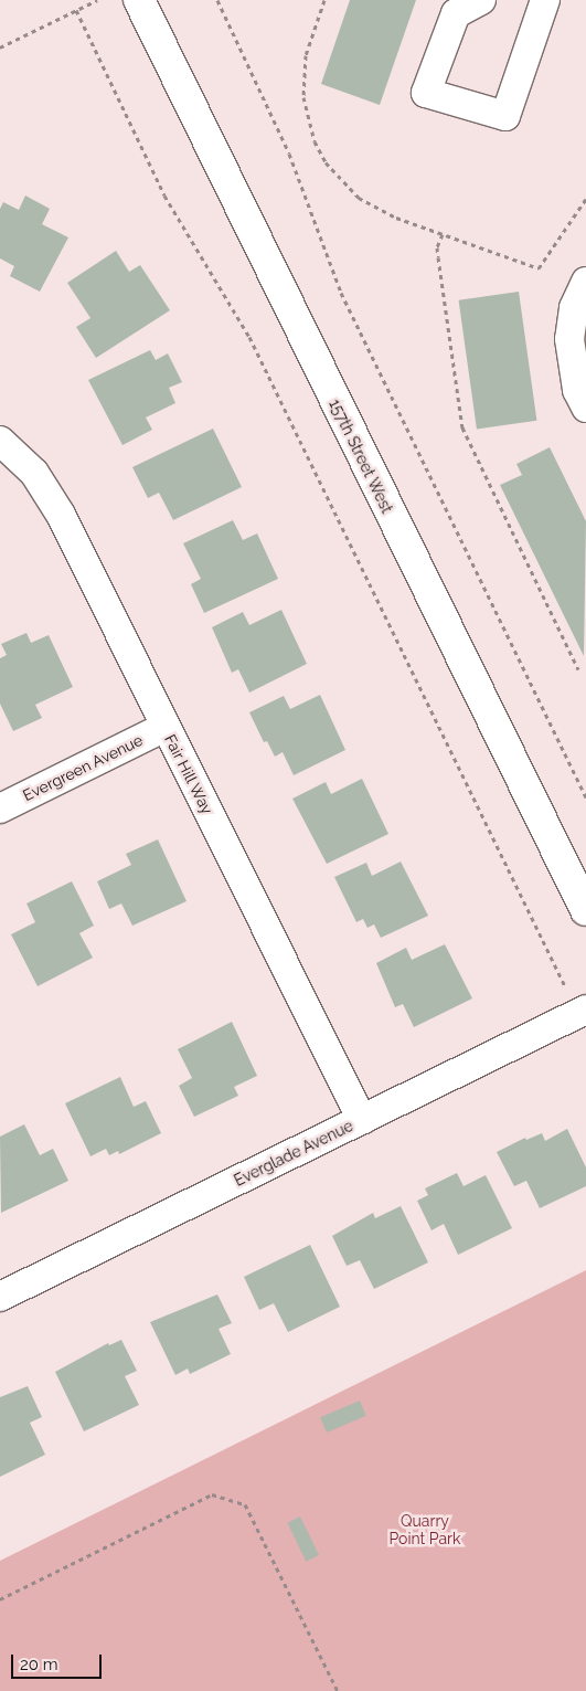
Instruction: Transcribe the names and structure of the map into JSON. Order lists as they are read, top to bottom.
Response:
{
  "streets": {
    "street": [
      "157th Street West",
      "Evergreen Avenue",
      "Fair Hill Way",
      "Everglade Avenue"
    ]
  },
  "crossings": [
    ["Evergreen Avenue", "Fair Hill Way"],
    ["Fair Hill Way", "Everglade Avenue"]
  ],
  "parks": ["Quarry Point Park"],
  "scale_bar": "20 m"
}
